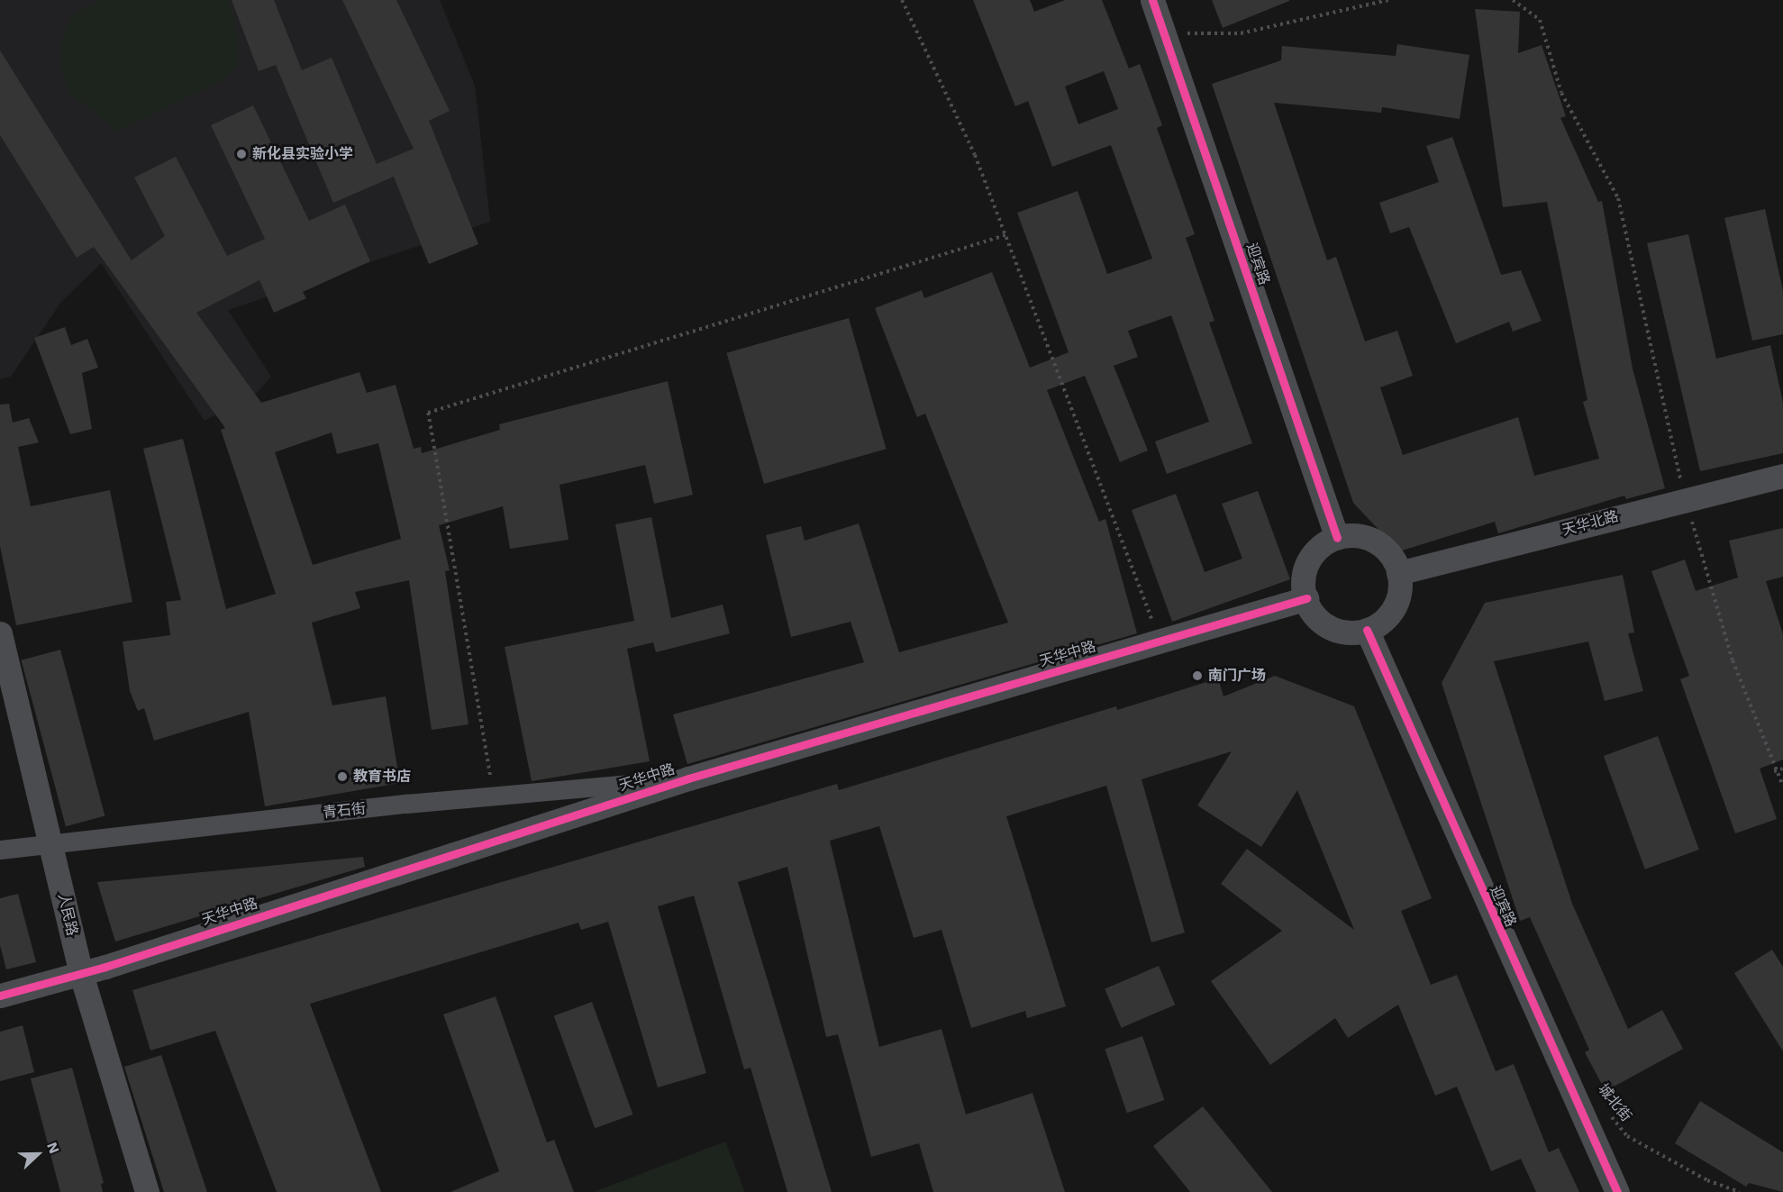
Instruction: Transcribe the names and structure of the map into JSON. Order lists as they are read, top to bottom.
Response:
{
  "streets": {
    "street": [
      "迎宾路",
      "天华北路",
      "天华中路",
      "青石街",
      "人民路"
    ],
    "path": ["城北街"]
  },
  "crossings": [
    ["迎宾路", "天华北路"],
    ["迎宾路", "天华中路"],
    ["天华北路", "天华中路"],
    ["天华中路", "青石街"],
    ["天华中路", "人民路"]
  ],
  "places": ["新化县实验小学", "南门广场", "教育书店"],
  "north": "right"
}
